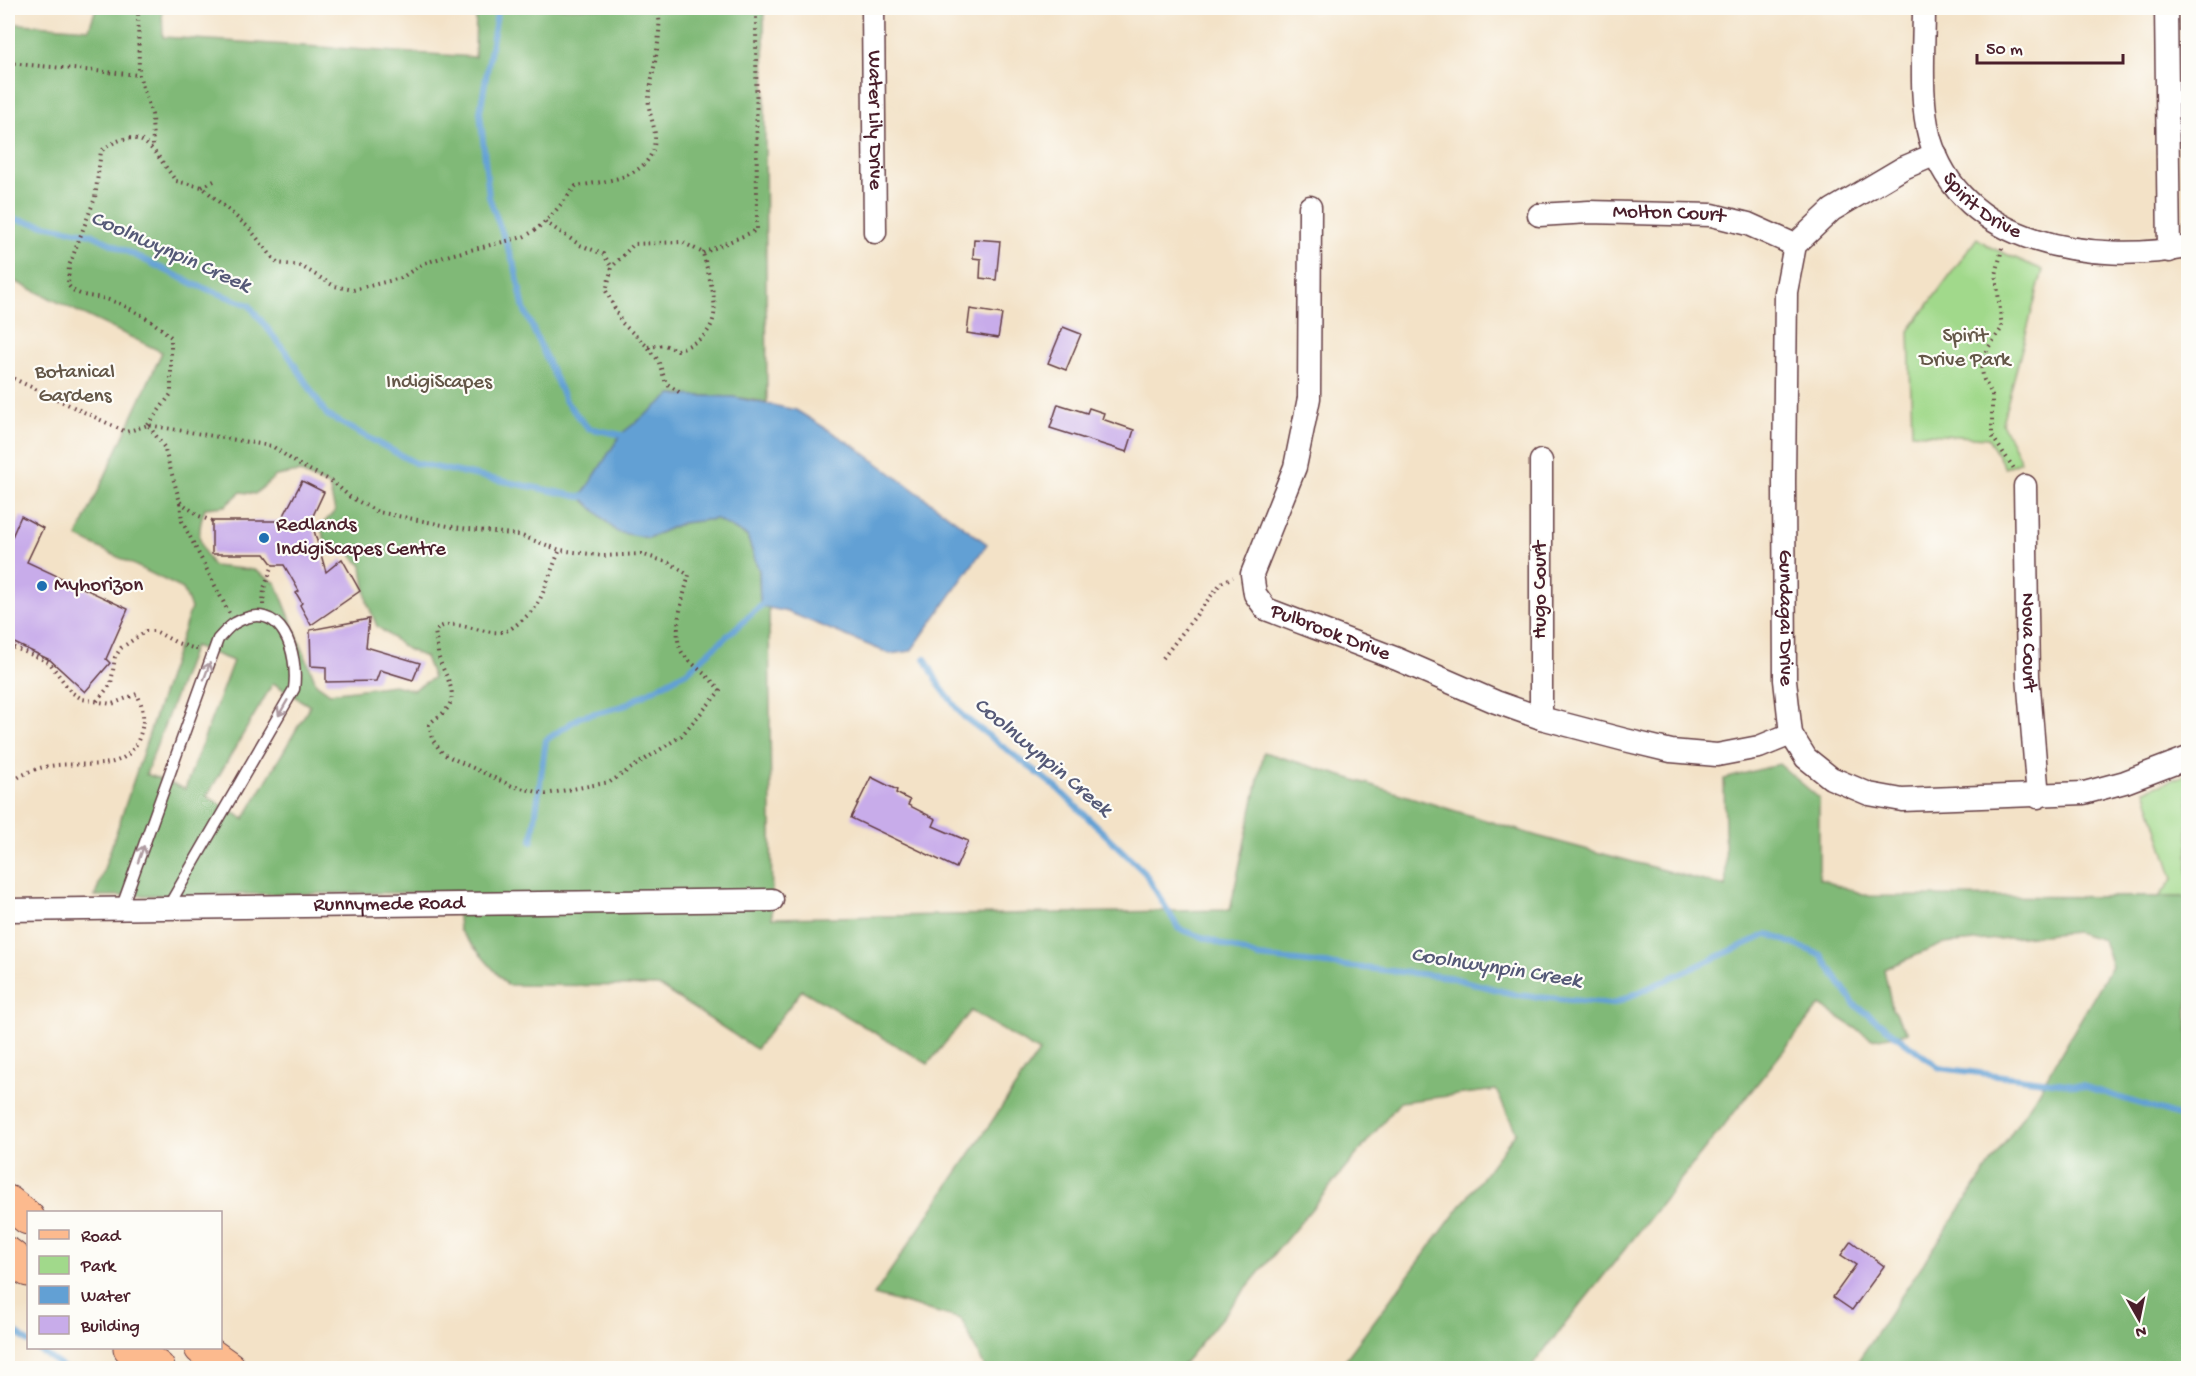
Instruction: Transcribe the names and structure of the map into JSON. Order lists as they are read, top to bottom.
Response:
{
  "streets": {
    "street": [
      "Water Lily Drive",
      "Spirit Drive",
      "Molton Court",
      "Hugo Court",
      "Gundagai Drive",
      "Pulbrook Drive",
      "Nova Court",
      "Runnymede Road"
    ]
  },
  "crossings": [
    ["Molton Court", "Gundagai Drive"],
    ["Hugo Court", "Pulbrook Drive"],
    ["Gundagai Drive", "Pulbrook Drive"],
    ["Gundagai Drive", "Nova Court"]
  ],
  "water": ["Coolnwynpin Creek"],
  "parks": ["Spirit Drive Park", "Botanical Gardens", "IndigiScapes"],
  "places": ["Redlands IndigiScapes Centre", "Myhorizon"],
  "legend": [
    "Road",
    "Park",
    "Water",
    "Building"
  ],
  "scale_bar": "50 m",
  "north": "bottom"
}
